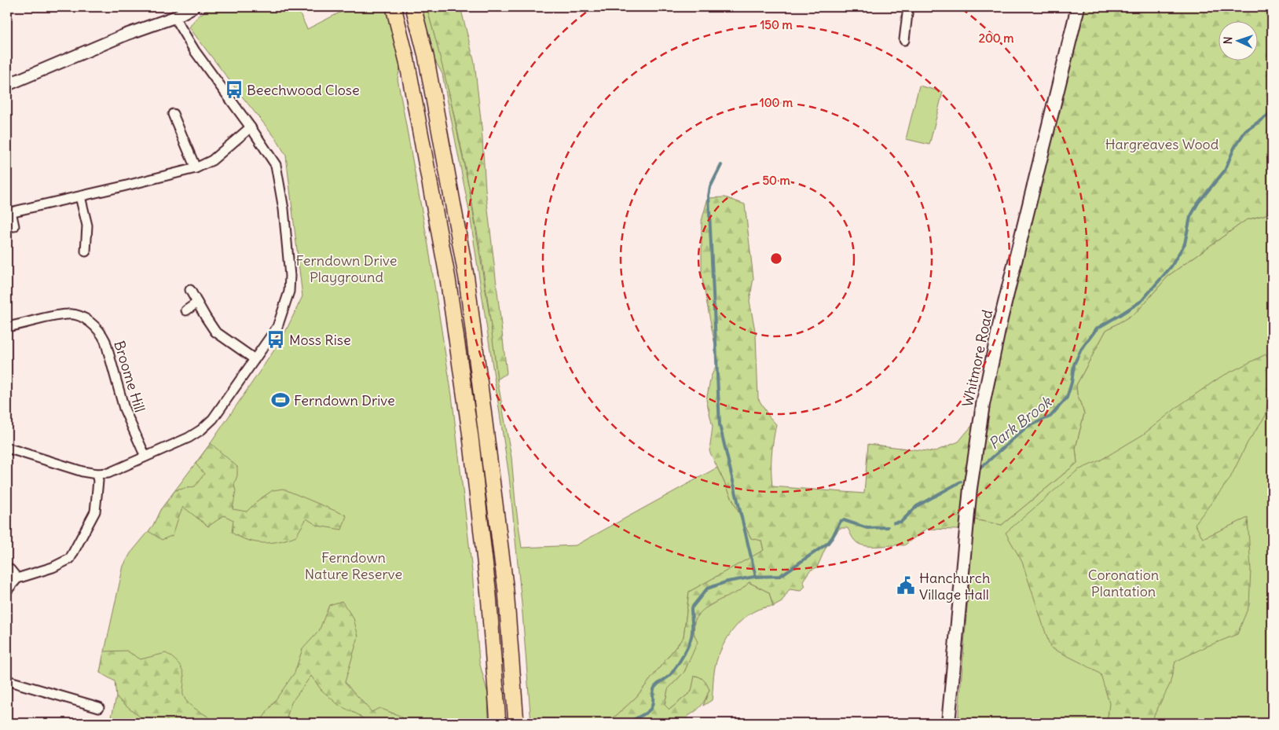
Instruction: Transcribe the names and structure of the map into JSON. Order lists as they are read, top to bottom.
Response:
{
  "streets": {
    "main road": ["Whitmore Road"],
    "street": ["Broome Hill"]
  },
  "water": ["Park Brook"],
  "parks": [
    "Hargreaves Wood",
    "Ferndown Drive Playground",
    "Ferndown Nature Reserve",
    "Coronation Plantation"
  ],
  "places": {
    "bus stop": ["Beechwood Close", "Moss Rise"],
    "sports": ["Ferndown Drive"],
    "public building": ["Hanchurch Village Hall"]
  },
  "north": "left",
  "rings": [
    "150 m",
    "200 m",
    "100 m",
    "50 m"
  ]
}
